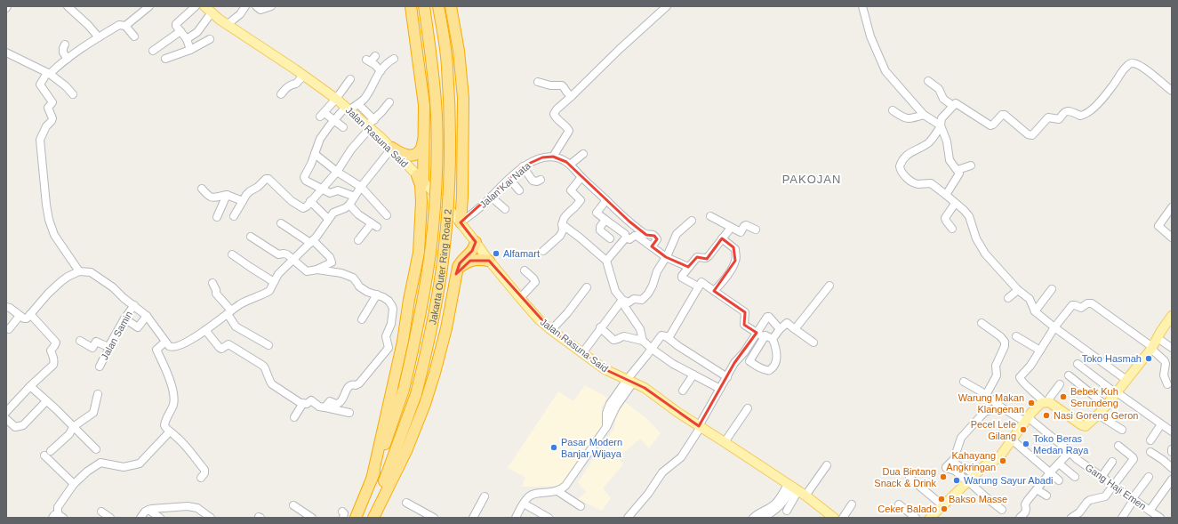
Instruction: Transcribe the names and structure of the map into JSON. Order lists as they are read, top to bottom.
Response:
{
  "streets": {
    "highway": ["Jakarta Outer Ring Road 2"],
    "main road": ["Jalan Rasuna Said"],
    "street": ["Jalan Kai Nata", "Jalan Samin", "Gang Haji Emen"]
  },
  "crossings": [
    ["Jalan Rasuna Said", "Jalan Kai Nata"]
  ],
  "districts": ["PAKOJAN"],
  "places": [
    "Alfamart",
    "Toko Hasmah",
    "Bebek Kuh Serundeng",
    "Warung Makan Klangenan",
    "Nasi Goreng Geron",
    "Pecel Lele Gilang",
    "Toko Beras Medan Raya",
    "Pasar Modern Banjar Wijaya",
    "Kahayang Angkringan",
    "Dua Bintang Snack & Drink",
    "Warung Sayur Abadi",
    "Bakso Masse",
    "Ceker Balado"
  ]
}
